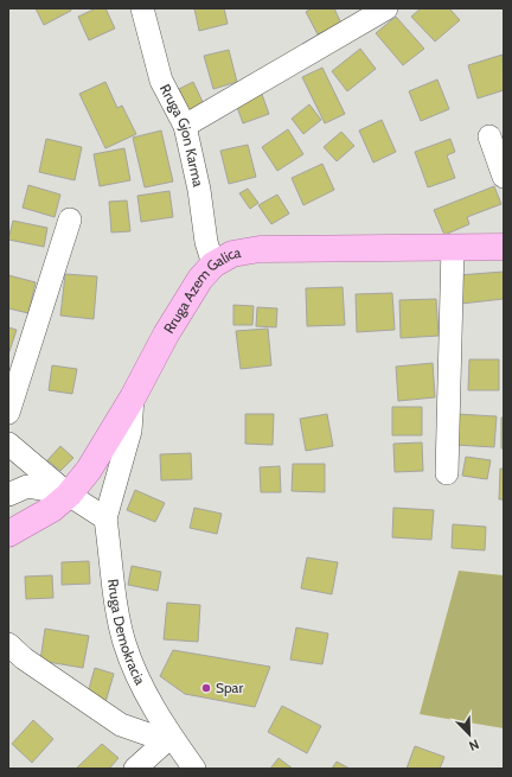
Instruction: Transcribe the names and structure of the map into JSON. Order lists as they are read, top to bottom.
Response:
{
  "streets": {
    "main road": ["Rruga Azem Galica"],
    "street": ["Rruga Gjon Karma", "Rruga Demokracia"]
  },
  "crossings": [
    ["Rruga Gjon Karma", "Rruga Azem Galica"],
    ["Rruga Azem Galica", "Rruga Demokracia"]
  ],
  "places": ["Spar"],
  "north": "bottom right"
}
